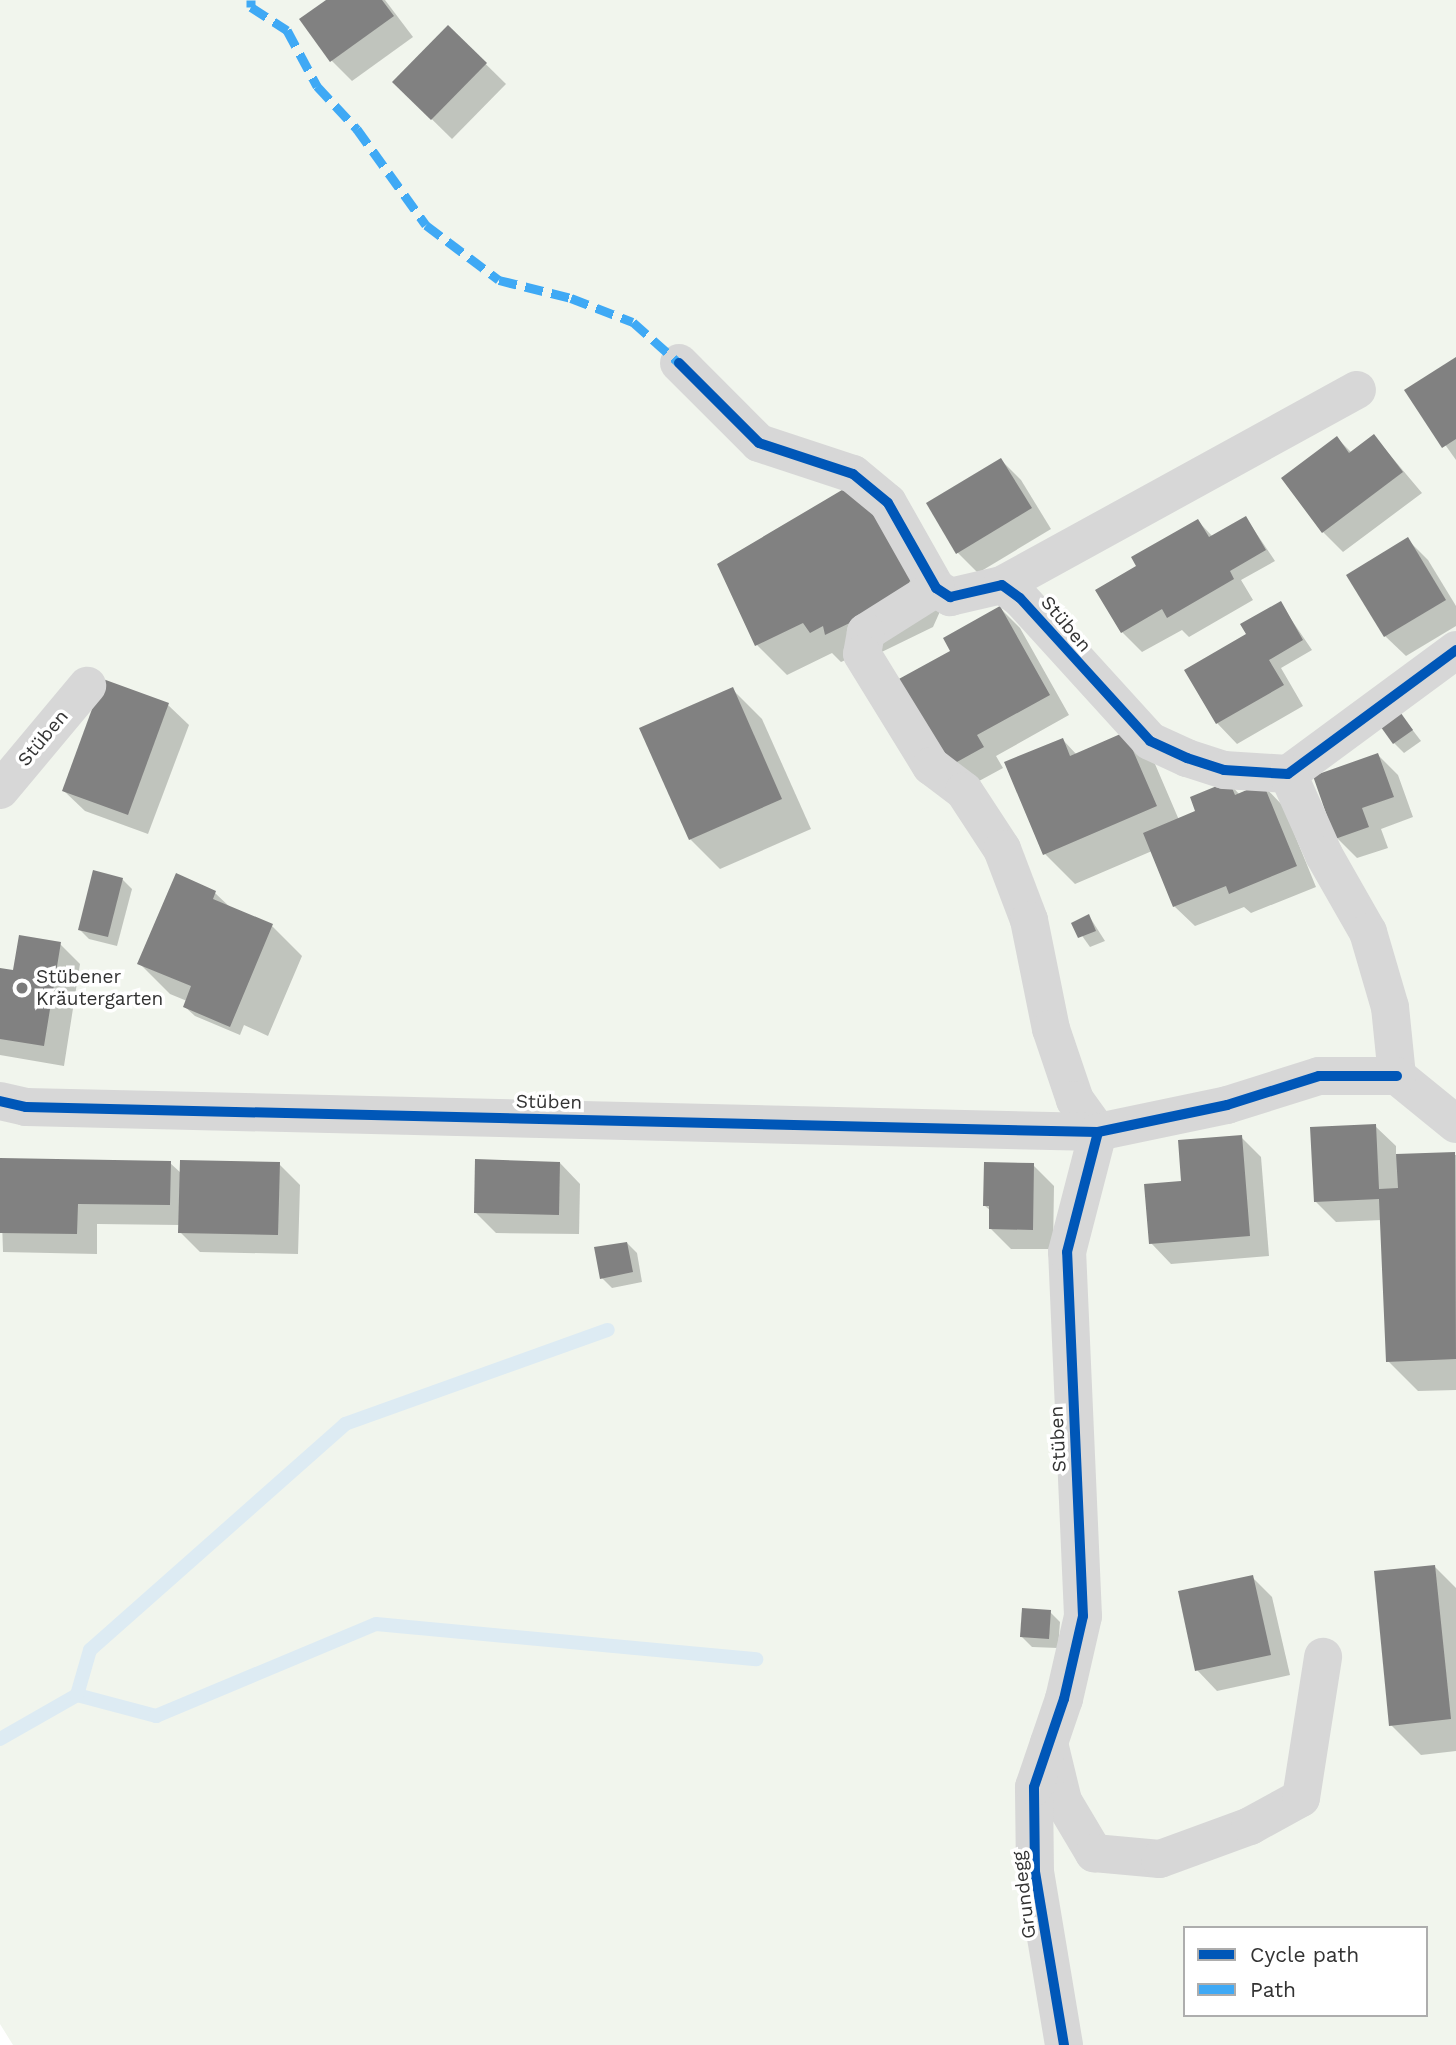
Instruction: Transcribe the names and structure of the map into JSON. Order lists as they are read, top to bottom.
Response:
{
  "streets": {
    "street": ["Stüben", "Grundegg"]
  },
  "crossings": [
    ["Stüben", "Grundegg"]
  ],
  "places": ["Stübener Kräutergarten"],
  "legend": ["Cycle path", "Path"]
}
